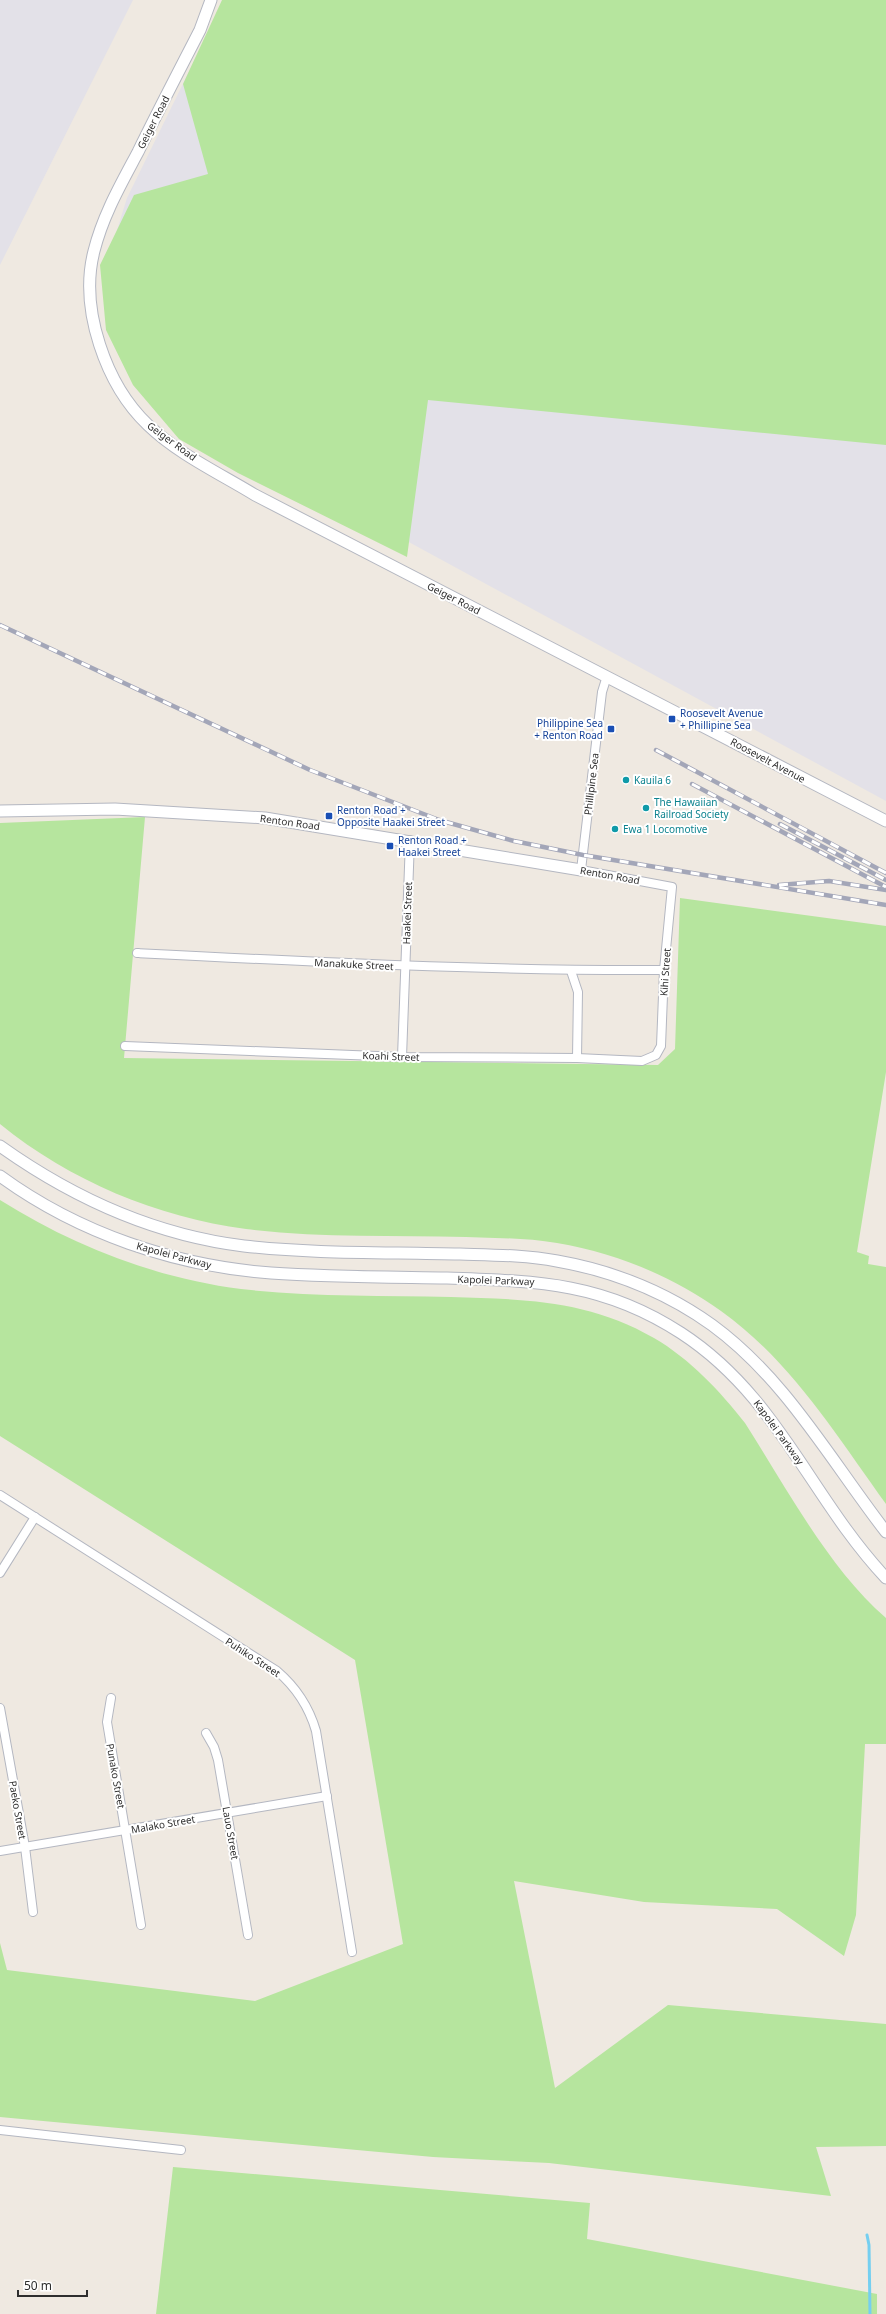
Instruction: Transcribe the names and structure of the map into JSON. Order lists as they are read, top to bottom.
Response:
{
  "streets": {
    "main road": [
      "Geiger Road",
      "Roosevelt Avenue",
      "Renton Road",
      "Kapolei Parkway"
    ],
    "street": [
      "Phillipine Sea",
      "Haakei Street",
      "Manakuke Street",
      "Kihi Street",
      "Koahi Street",
      "Puhiko Street",
      "Punako Street",
      "Paeko Street",
      "Malako Street",
      "Lauo Street"
    ]
  },
  "crossings": [
    ["Geiger Road", "Roosevelt Avenue"],
    ["Geiger Road", "Phillipine Sea"],
    ["Roosevelt Avenue", "Phillipine Sea"],
    ["Phillipine Sea", "Renton Road"],
    ["Renton Road", "Haakei Street"],
    ["Renton Road", "Kihi Street"],
    ["Haakei Street", "Manakuke Street"],
    ["Haakei Street", "Koahi Street"],
    ["Manakuke Street", "Kihi Street"],
    ["Kihi Street", "Koahi Street"],
    ["Puhiko Street", "Malako Street"],
    ["Punako Street", "Malako Street"],
    ["Paeko Street", "Malako Street"],
    ["Malako Street", "Lauo Street"]
  ],
  "places": {
    "transit": [
      "Roosevelt Avenue + Phillipine Sea",
      "Philippine Sea + Renton Road",
      "Renton Road + Opposite Haakei Street",
      "Renton Road + Haakei Street"
    ],
    "other": ["Kauila 6", "The Hawaiian Railroad Society", "Ewa 1 Locomotive"]
  },
  "scale_bar": "50 m"
}
